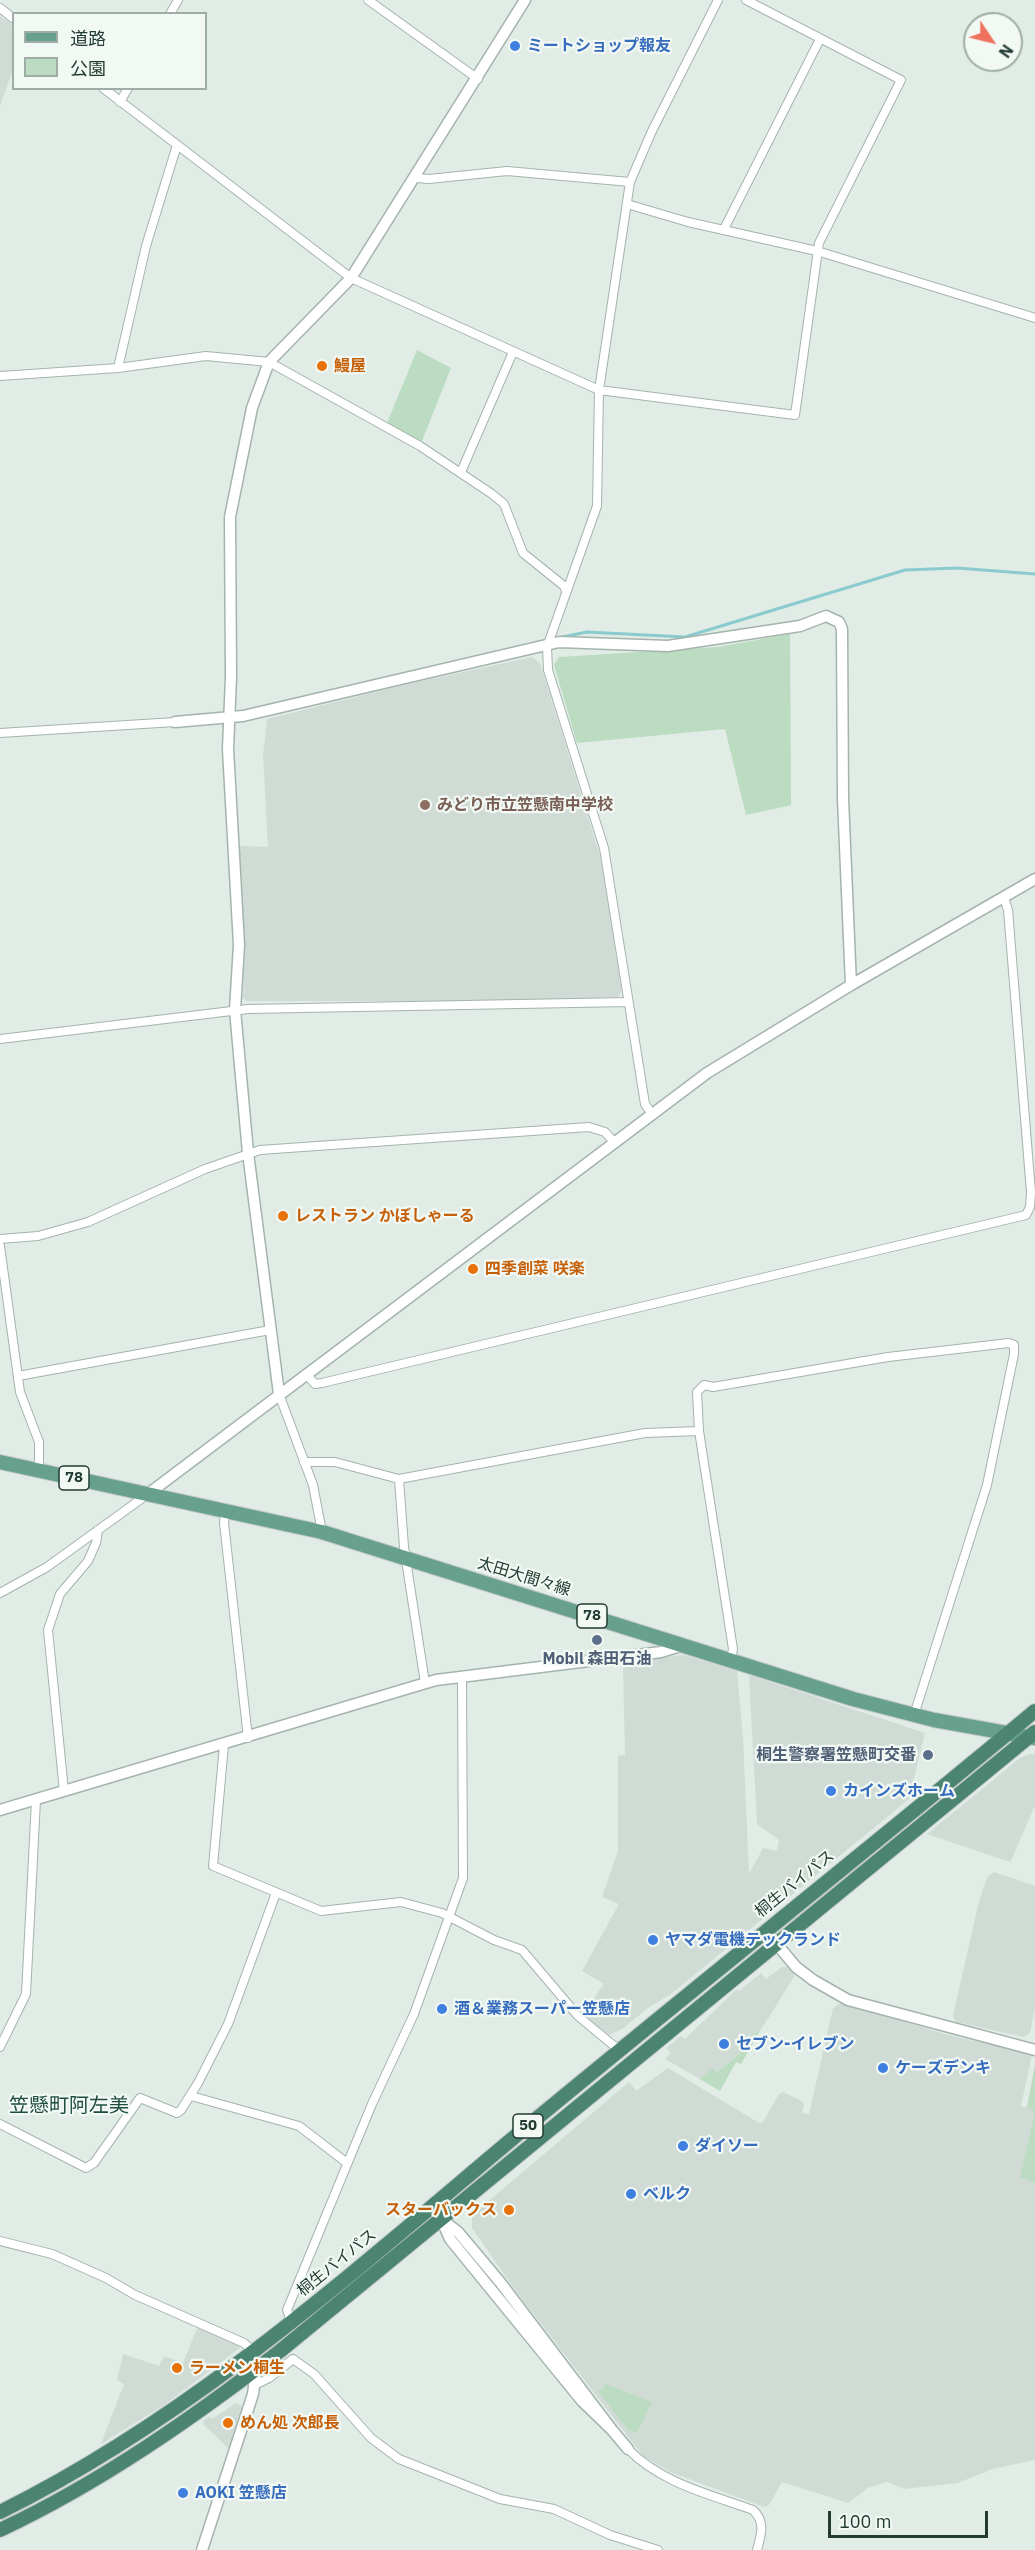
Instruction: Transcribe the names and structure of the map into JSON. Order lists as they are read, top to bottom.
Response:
{
  "streets": {
    "highway": ["桐生バイパス", "50"],
    "main road": ["78", "太田大間々線"]
  },
  "crossings": [
    ["太田大間々線", "桐生バイパス"]
  ],
  "districts": ["笠懸町阿左美"],
  "places": [
    "ミートショップ報友",
    "鰻屋",
    "みどり市立笠懸南中学校",
    "レストラン かぼしゃーる",
    "四季創菜 咲楽",
    "Mobil 森田石油",
    "桐生警察署笠懸町交番",
    "カインズホーム",
    "ヤマダ電機テックランド",
    "酒＆業務スーパー笠懸店",
    "セブン-イレブン",
    "ケーズデンキ",
    "ダイソー",
    "ベルク",
    "スターバックス",
    "ラーメン桐生",
    "めん処 次郎長",
    "AOKI 笠懸店"
  ],
  "legend": ["道路", "公園"],
  "scale_bar": "100 m",
  "north": "bottom right"
}
